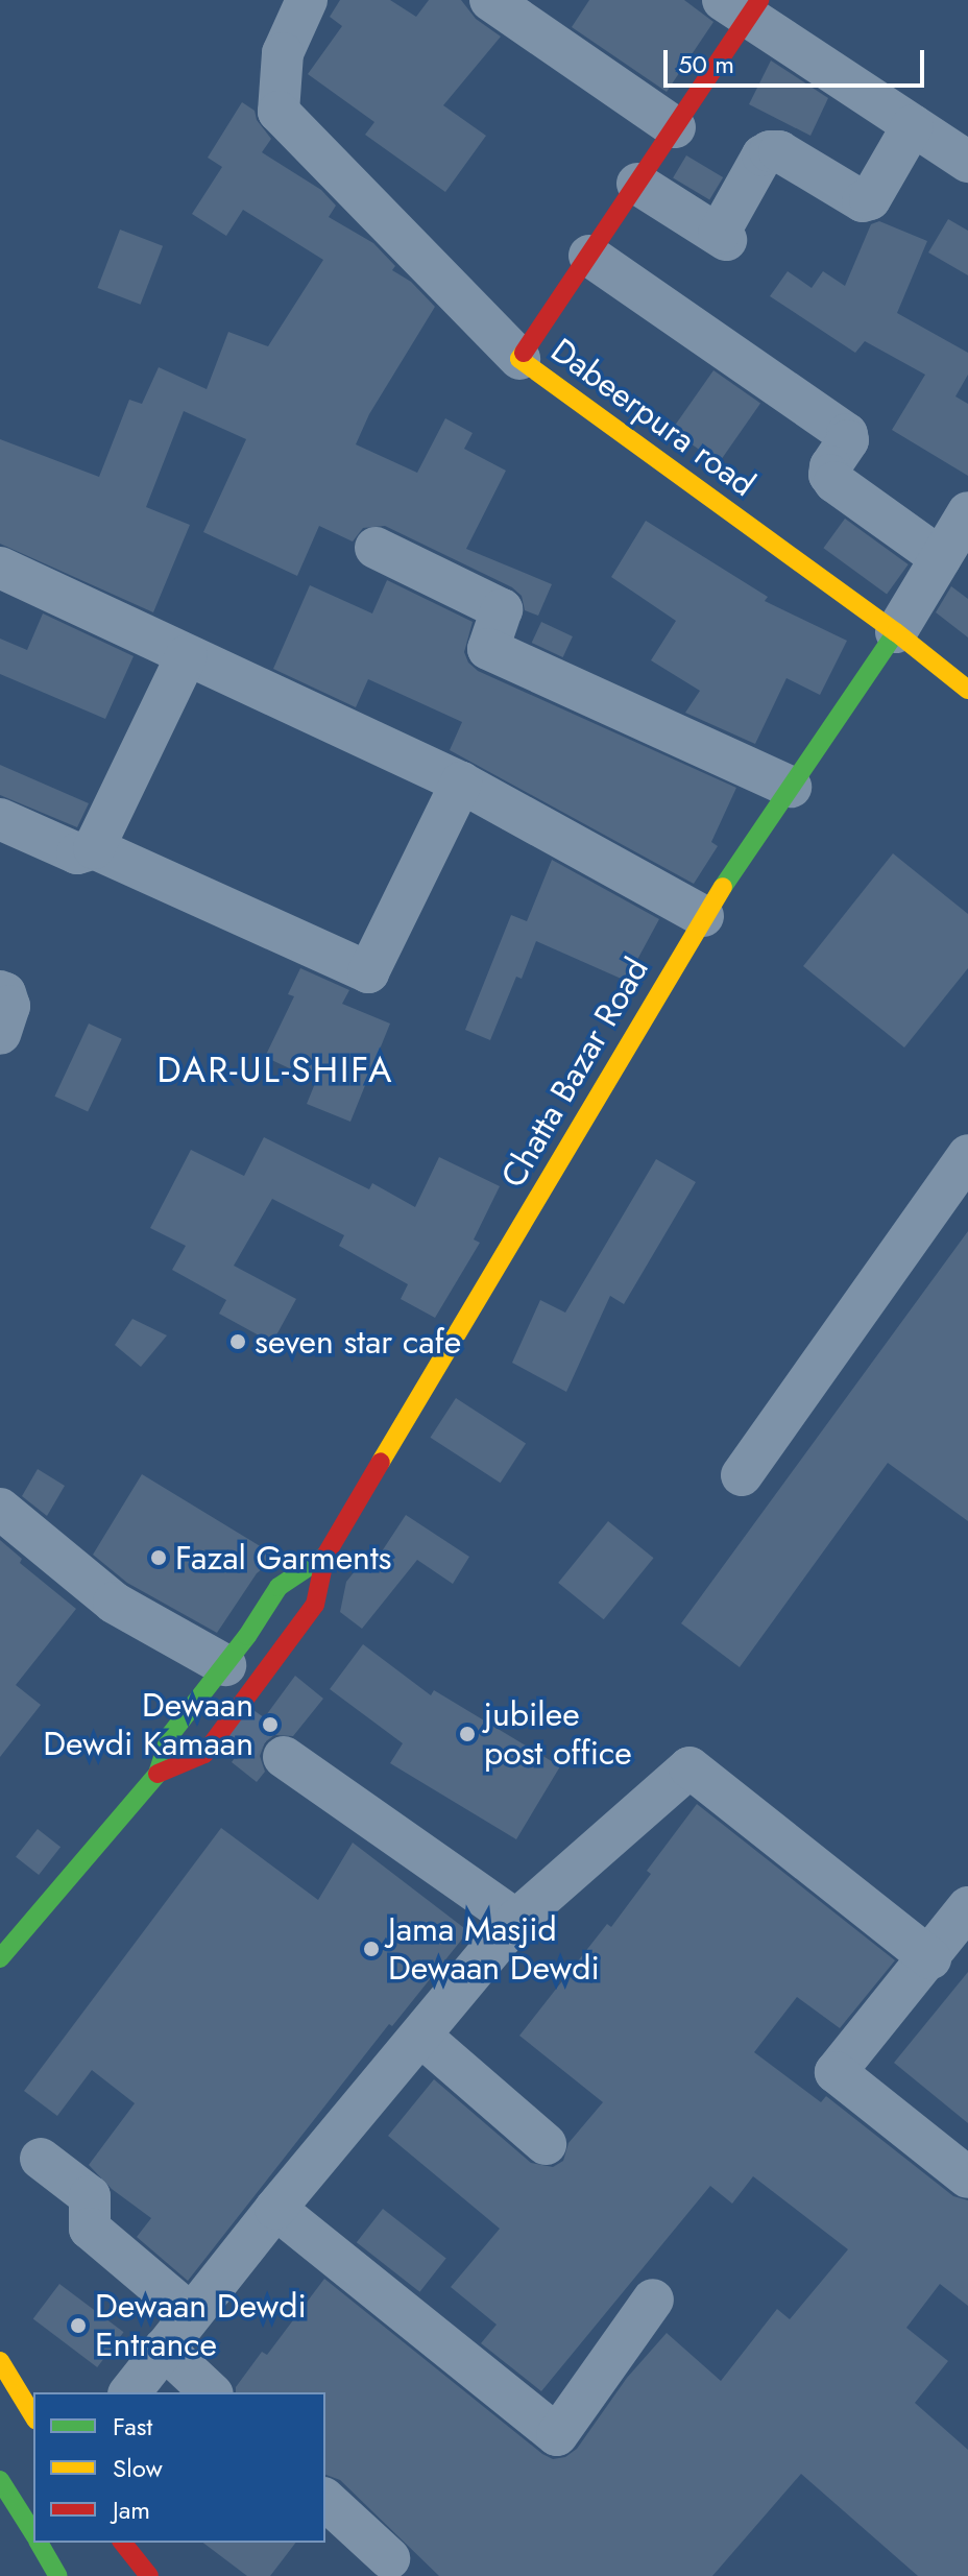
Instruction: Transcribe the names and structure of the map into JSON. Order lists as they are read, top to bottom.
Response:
{
  "streets": {
    "main road": ["Dabeerpura road", "Chatta Bazar Road"]
  },
  "crossings": [
    ["Dabeerpura road", "Chatta Bazar Road"]
  ],
  "districts": ["DAR-UL-SHIFA"],
  "places": [
    "seven star cafe",
    "Fazal Garments",
    "Dewaan Dewdi Kamaan",
    "jubilee post office",
    "Jama Masjid Dewaan Dewdi",
    "Dewaan Dewdi Entrance"
  ],
  "legend": ["Fast", "Slow", "Jam"],
  "scale_bar": "50 m"
}
